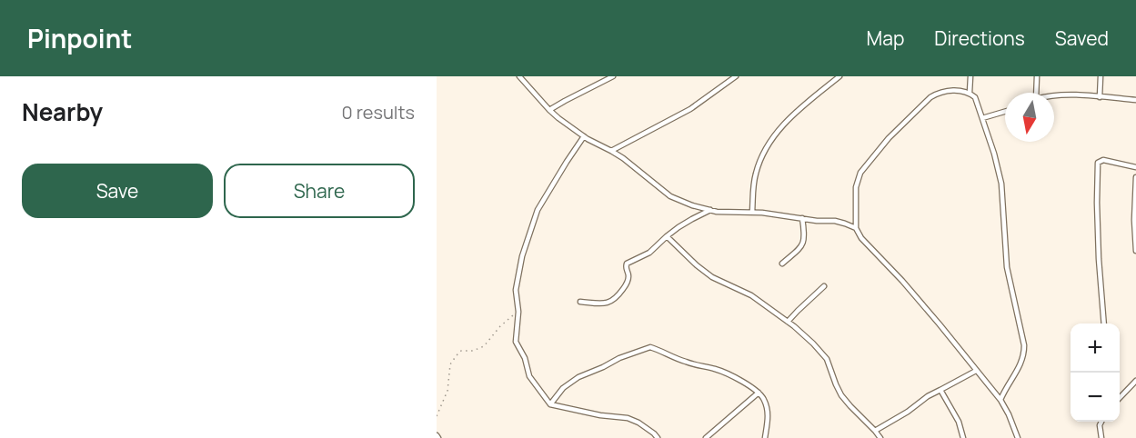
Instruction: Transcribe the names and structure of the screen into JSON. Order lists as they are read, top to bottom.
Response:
{
  "north": "bottom",
  "page": {
    "header": "Pinpoint",
    "nav": ["Map", "Directions", "Saved"],
    "heading": ["Nearby", "0 results"],
    "buttons": ["Save", "Share"],
    "map_buttons": ["+", "−"]
  }
}
